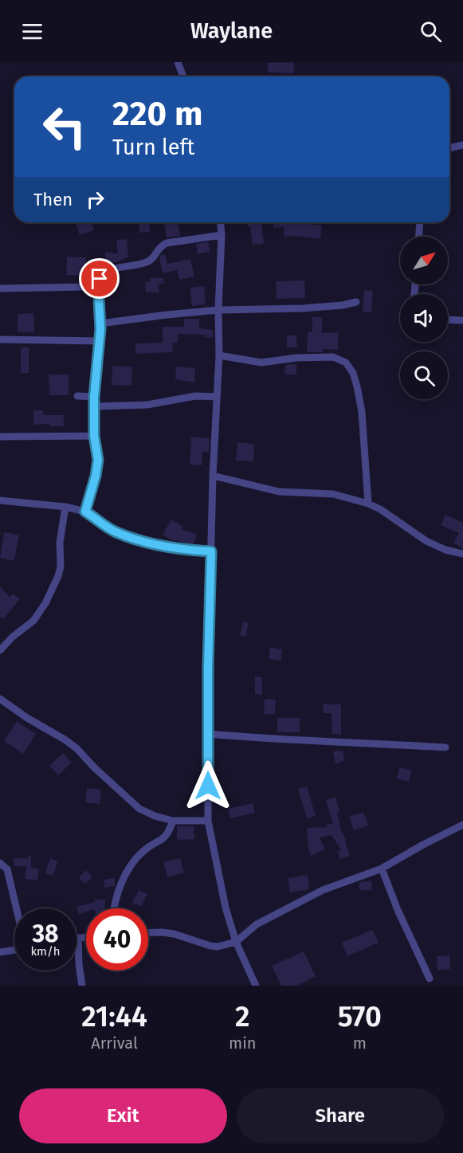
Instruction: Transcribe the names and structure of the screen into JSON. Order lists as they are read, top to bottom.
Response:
{
  "north": "top right",
  "page": {
    "header": "Waylane",
    "turn": ["220 m", "Turn left"],
    "then": "Then",
    "speed": "38 km/h",
    "limit": "40",
    "eta": [
      "21:44",
      "Arrival",
      "2",
      "min",
      "570",
      "m"
    ],
    "buttons": ["Exit", "Share"]
  }
}
